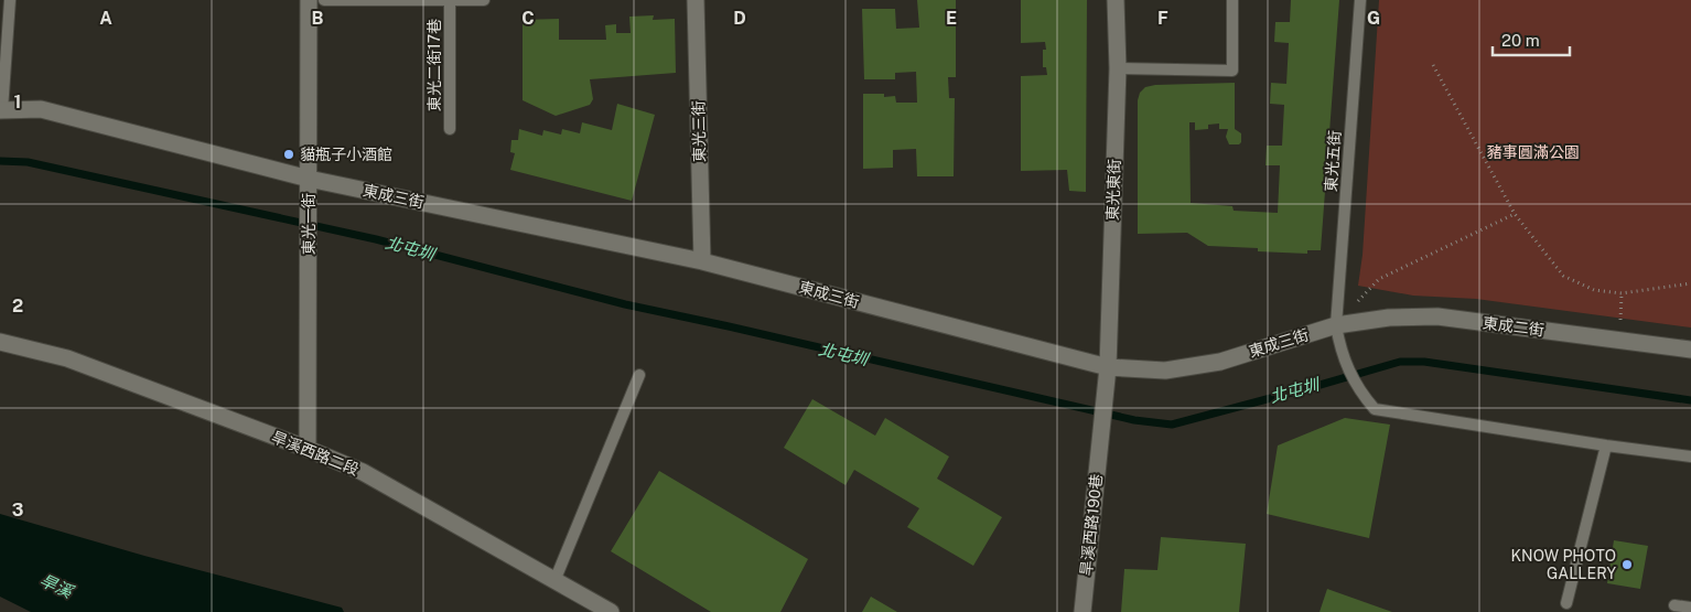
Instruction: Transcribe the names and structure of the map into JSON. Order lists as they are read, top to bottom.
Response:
{
  "streets": {
    "street": [
      "東光三街",
      "東光東街",
      "東成三街",
      "東光一街",
      "東成二街",
      "旱溪西路二段",
      "旱溪西路190巷"
    ],
    "lane": ["東光二街17巷", "東光五街"]
  },
  "crossings": [
    ["東光三街", "東成三街"],
    ["東光五街", "東成三街"],
    ["東光五街", "東成二街"],
    ["東光東街", "東成三街"],
    ["東光東街", "旱溪西路190巷"],
    ["東成三街", "東光一街"],
    ["東成三街", "東成二街"],
    ["東光一街", "旱溪西路二段"]
  ],
  "water": ["北屯圳", "旱溪"],
  "parks": ["豬事圓滿公園"],
  "places": ["貓瓶子小酒館", "KNOW PHOTO GALLERY"],
  "scale_bar": "20 m",
  "grid": {
    "columns": [
      "A",
      "B",
      "C",
      "D",
      "E",
      "F",
      "G"
    ],
    "rows": ["1", "2", "3"]
  }
}
